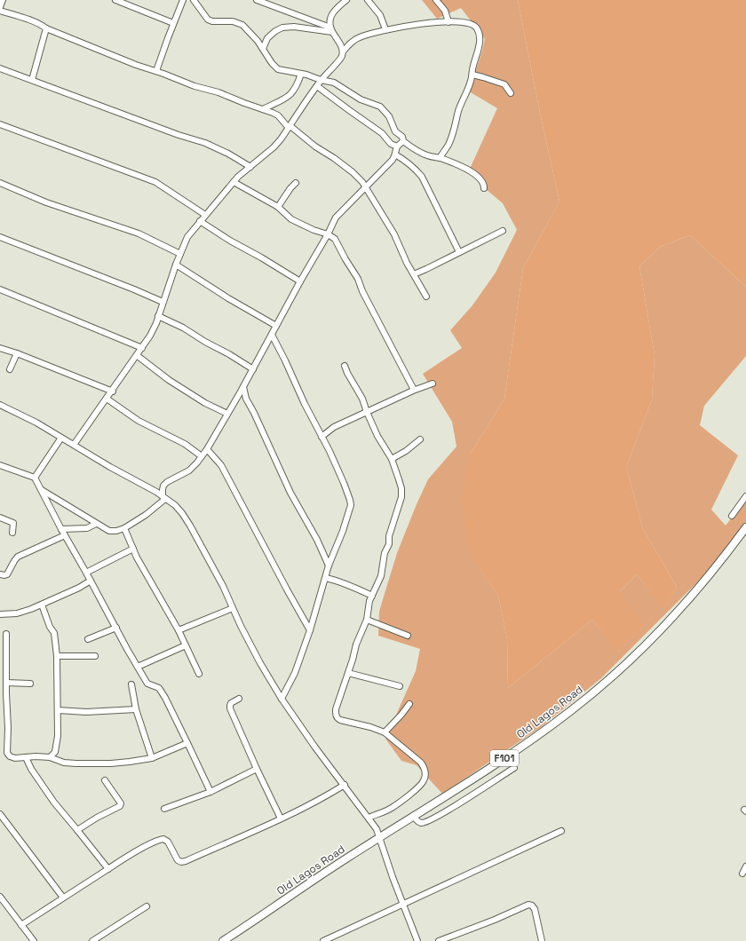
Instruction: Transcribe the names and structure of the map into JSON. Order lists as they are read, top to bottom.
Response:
{
  "streets": {
    "main road": ["Old Lagos Road", "F101"]
  }
}
